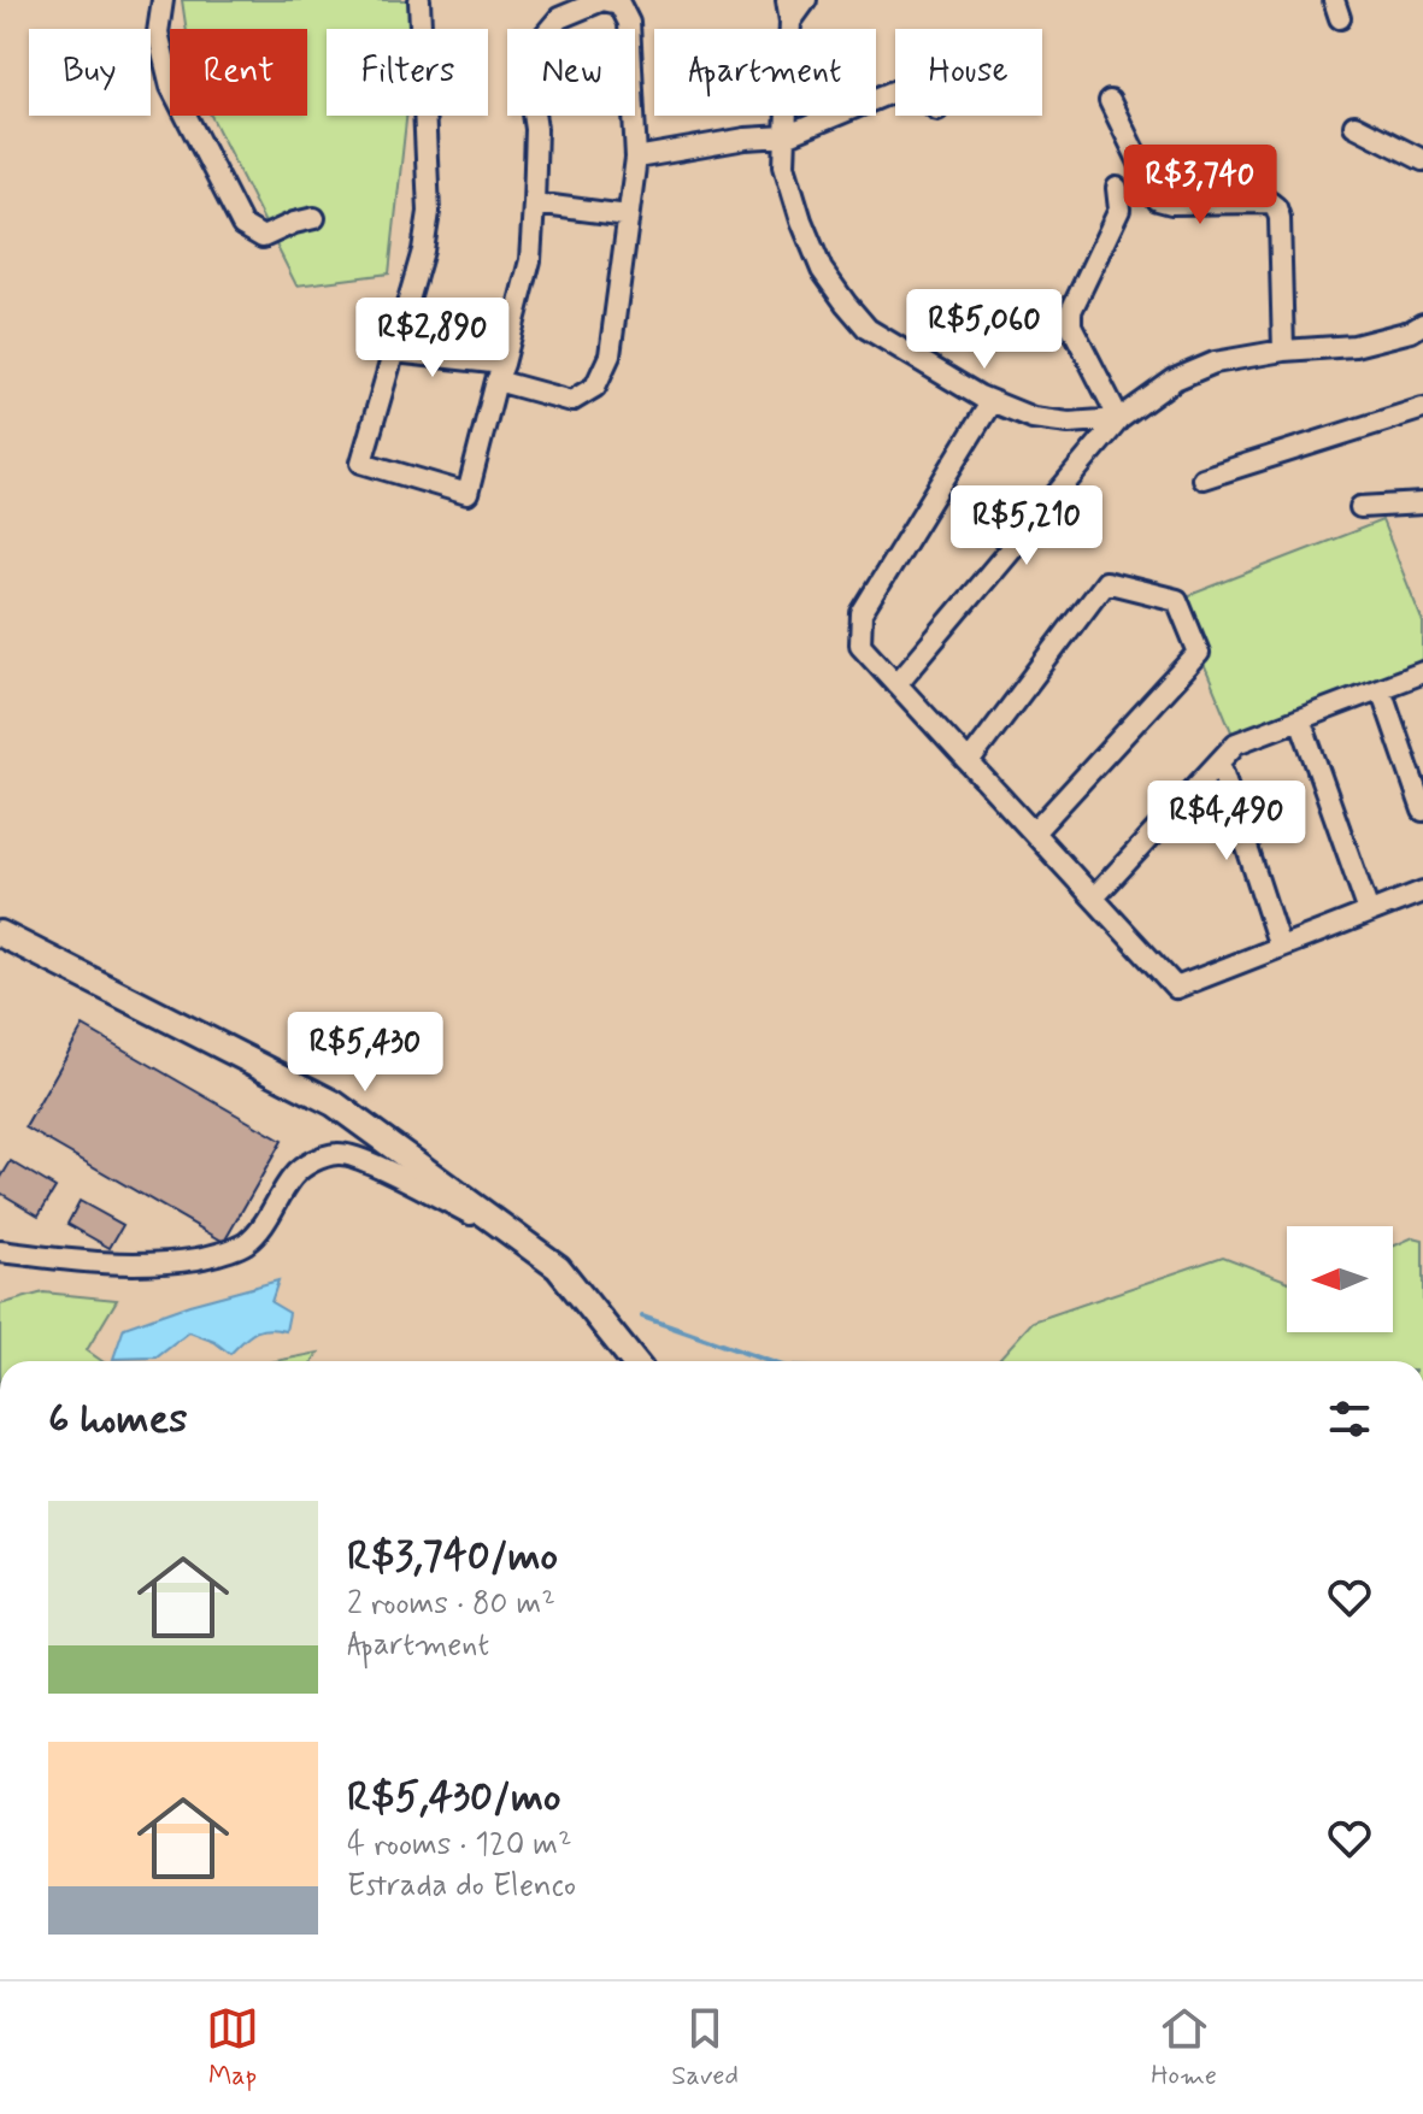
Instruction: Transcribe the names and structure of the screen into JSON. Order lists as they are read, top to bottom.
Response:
{
  "north": "left",
  "page": {
    "chip": [
      "Buy",
      "Rent",
      "Filters",
      "New",
      "Apartment",
      "House"
    ],
    "price": [
      "R$3,740",
      "R$5,060",
      "R$2,890",
      "R$5,210",
      "R$4,490",
      "R$5,430"
    ],
    "heading": "6 homes",
    "list": [
      {
        "name": "R$3,740/mo",
        "note": "2 rooms · 80 m² · Apartment"
      },
      {
        "name": "R$5,430/mo",
        "note": "4 rooms · 120 m² · Estrada do Elenco"
      }
    ],
    "tabs": ["Map", "Saved", "Home"]
  }
}
